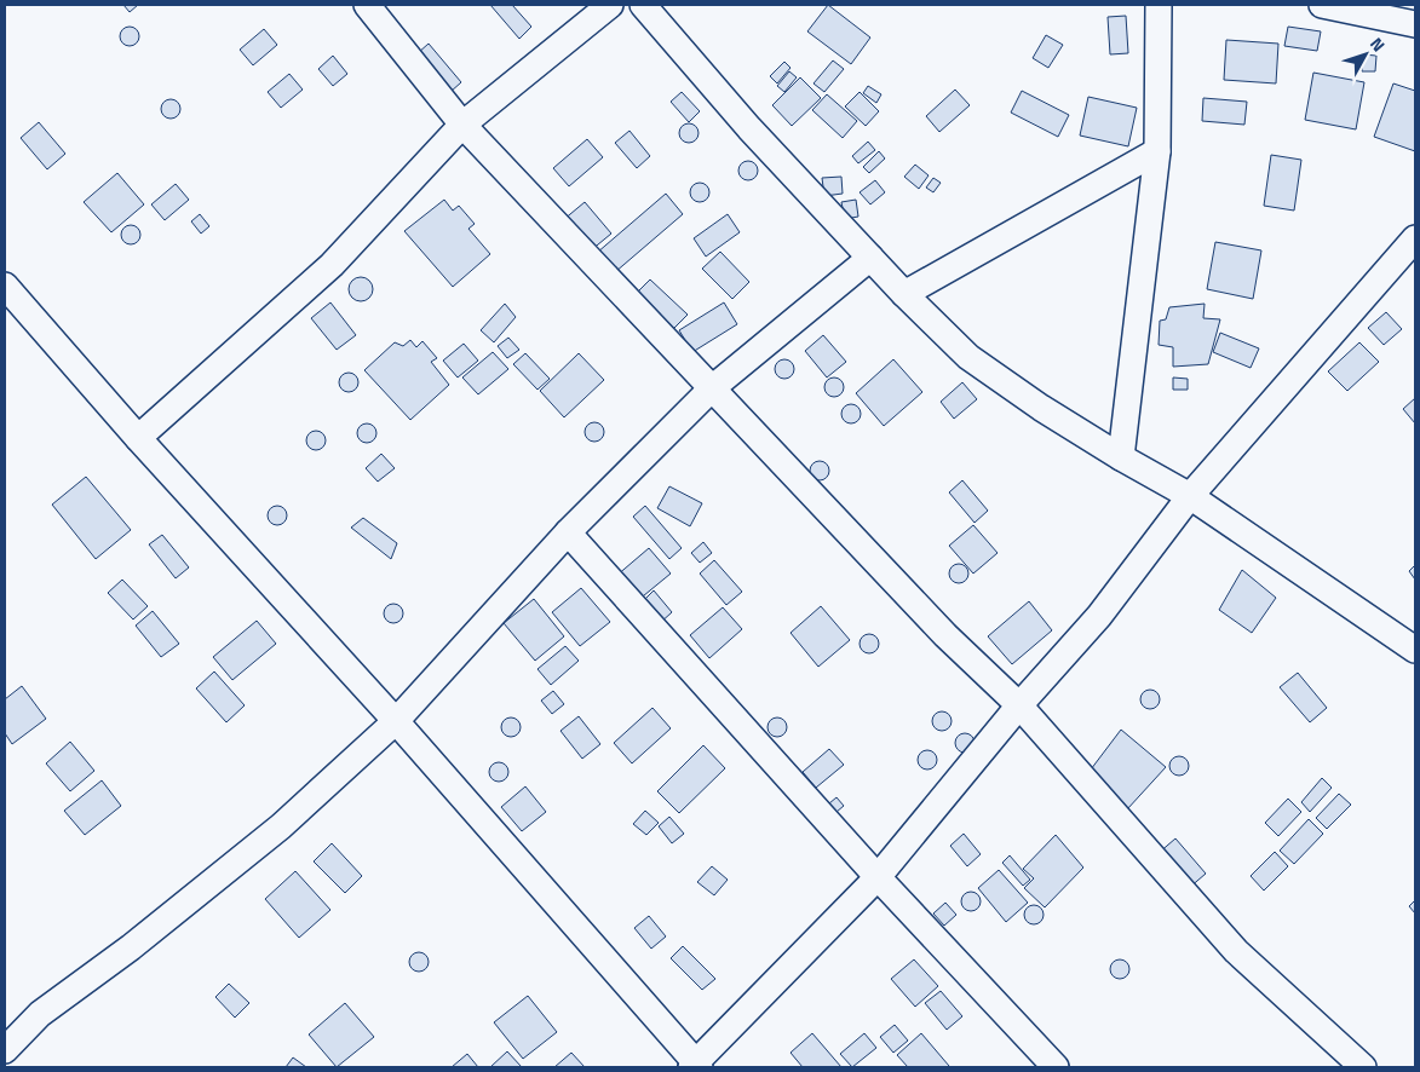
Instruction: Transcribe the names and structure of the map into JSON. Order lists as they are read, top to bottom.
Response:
{
  "north": "top right"
}
